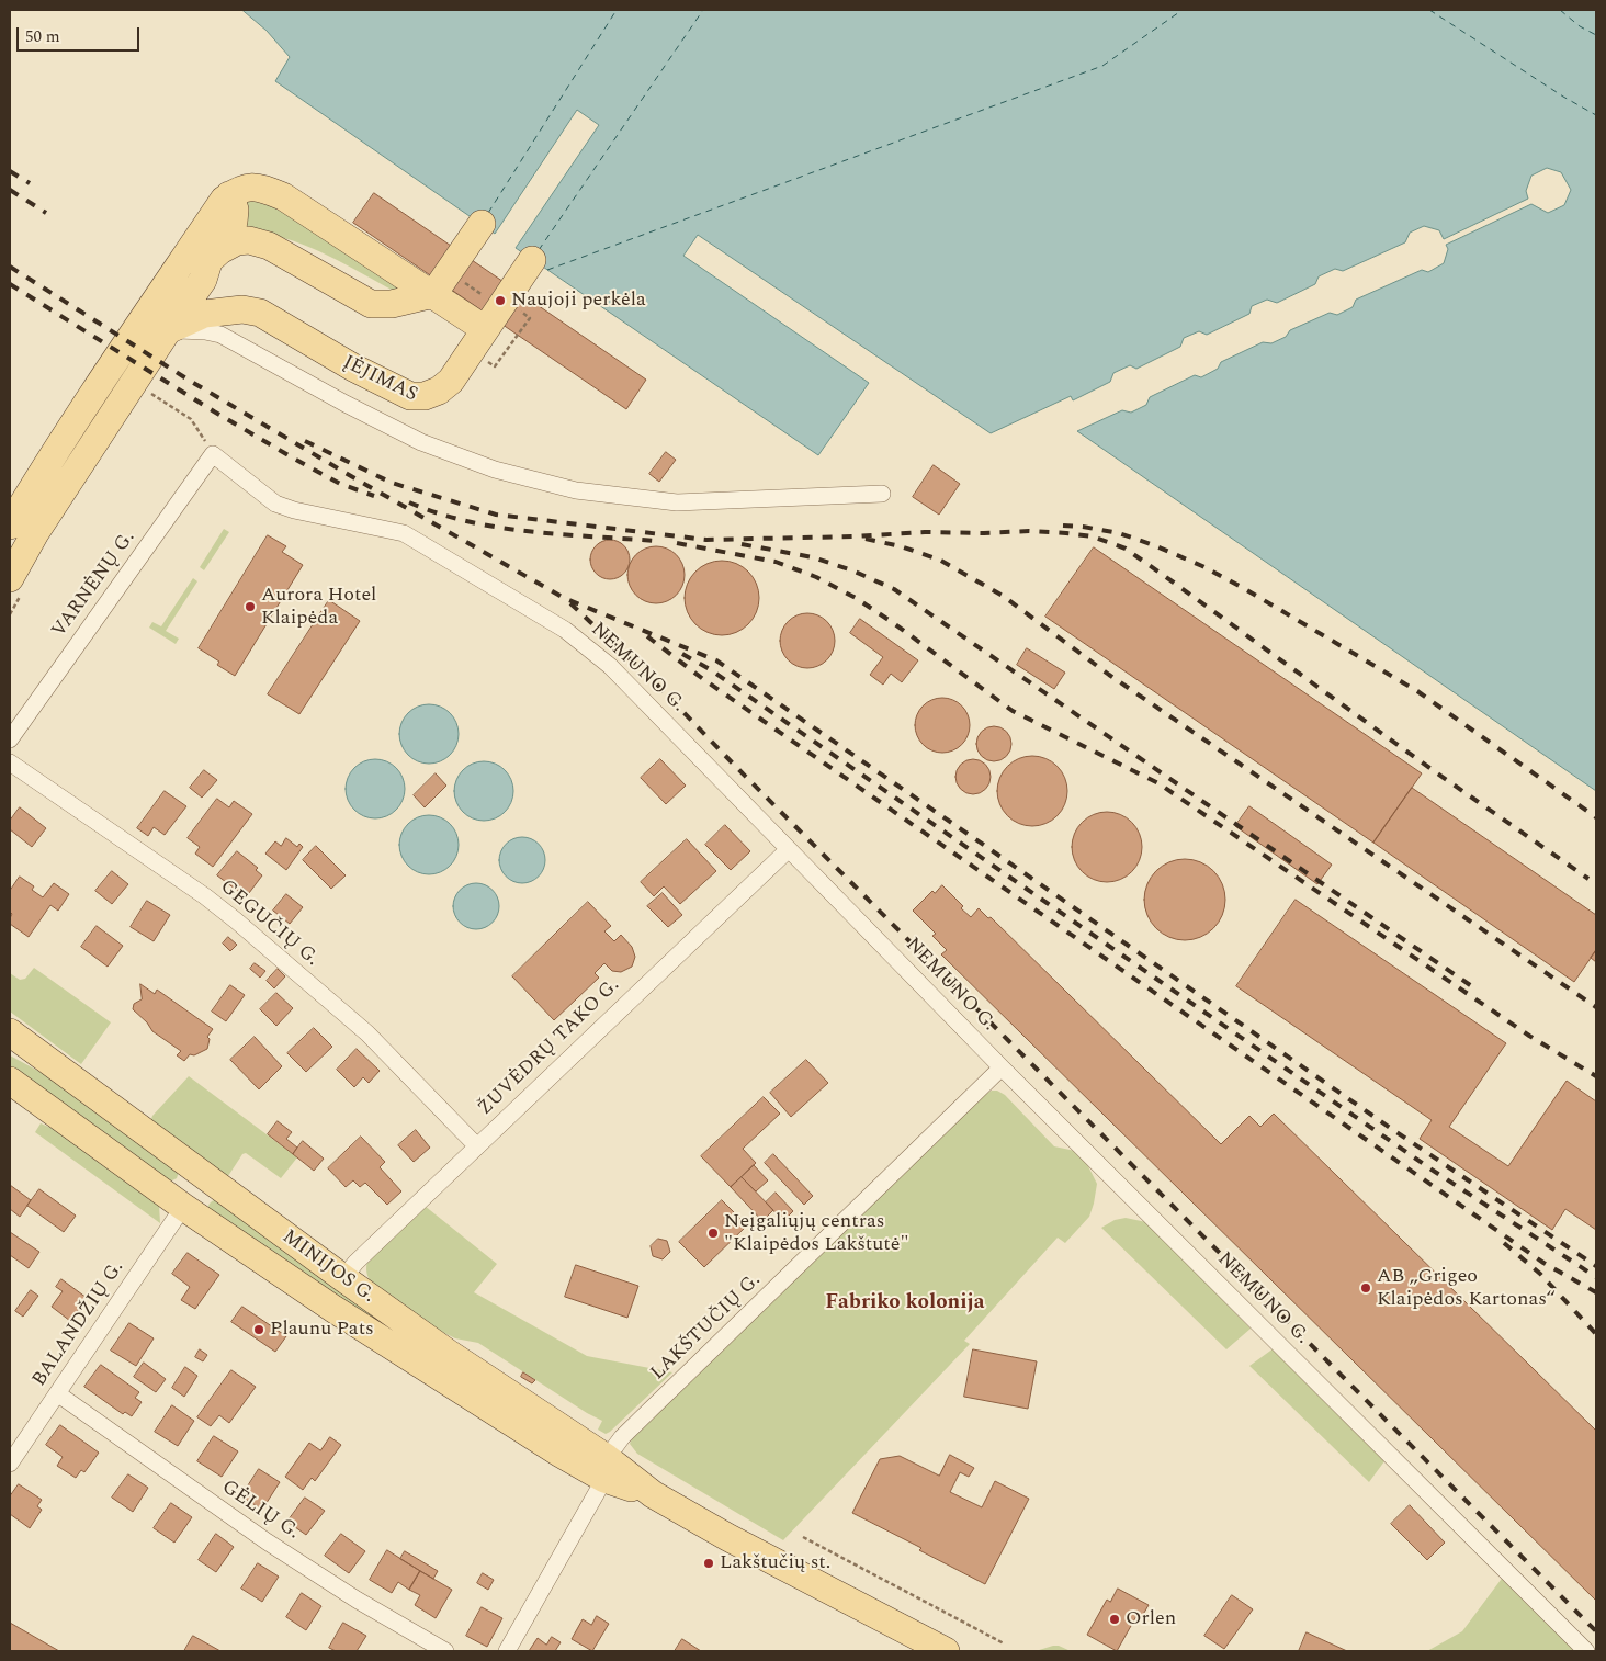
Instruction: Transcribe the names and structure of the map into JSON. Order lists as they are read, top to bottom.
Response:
{
  "streets": {
    "main road": ["MINIJOS G."],
    "street": [
      "VARNĖNŲ G.",
      "NEMUNO G.",
      "GEGUČIŲ G.",
      "ŽUVĖDRŲ TAKO G.",
      "BALANDŽIŲ G.",
      "LAKŠTUČIŲ G.",
      "GĖLIŲ G."
    ]
  },
  "crossings": [
    ["VARNĖNŲ G.", "NEMUNO G."],
    ["NEMUNO G.", "ŽUVĖDRŲ TAKO G."],
    ["NEMUNO G.", "LAKŠTUČIŲ G."],
    ["GEGUČIŲ G.", "ŽUVĖDRŲ TAKO G."],
    ["ŽUVĖDRŲ TAKO G.", "MINIJOS G."],
    ["MINIJOS G.", "BALANDŽIŲ G."],
    ["MINIJOS G.", "LAKŠTUČIŲ G."],
    ["BALANDŽIŲ G.", "GĖLIŲ G."]
  ],
  "districts": ["Fabriko kolonija"],
  "places": [
    "Naujoji perkėla",
    "Aurora Hotel Klaipėda",
    "Neįgaliųjų centras \"Klaipėdos Lakštutė\"",
    "AB „Grigeo Klaipėdos Kartonas“",
    "Plaunu Pats",
    "Lakštučių st.",
    "Orlen"
  ],
  "scale_bar": "50 m"
}
